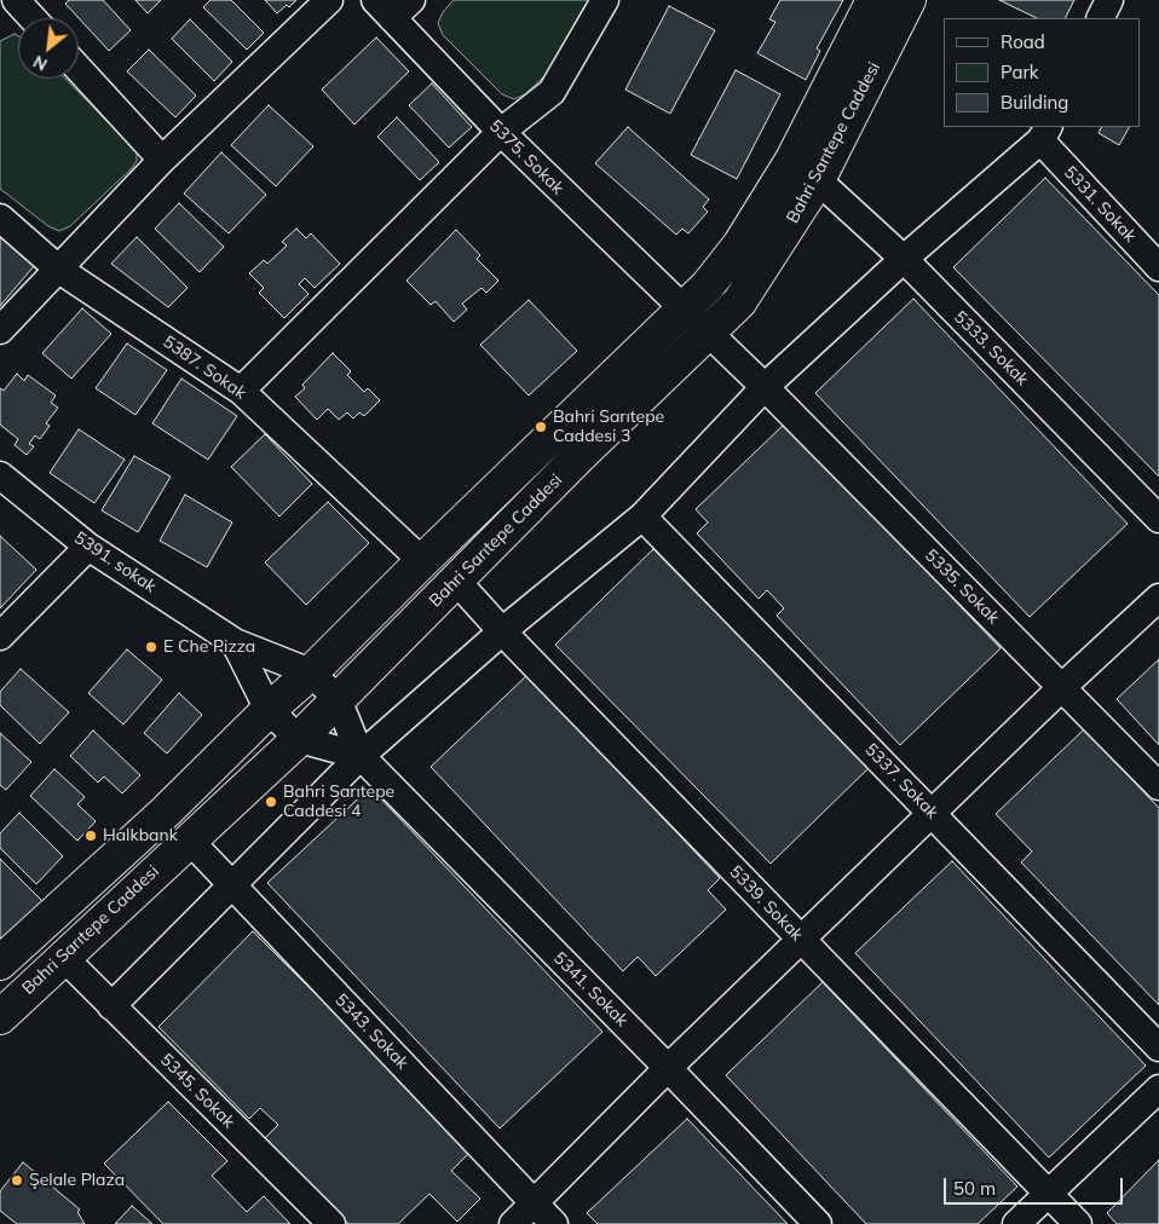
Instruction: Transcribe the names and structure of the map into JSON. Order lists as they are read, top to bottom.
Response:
{
  "streets": {
    "main road": ["Bahri Sarıtepe Caddesi"],
    "street": [
      "5375. Sokak",
      "5331. Sokak",
      "5333. Sokak",
      "5387. Sokak",
      "5391. sokak",
      "5335. Sokak",
      "5337. Sokak",
      "5339. Sokak",
      "5341. Sokak",
      "5343. Sokak",
      "5345. Sokak"
    ]
  },
  "crossings": [
    ["Bahri Sarıtepe Caddesi", "5375. Sokak"],
    ["Bahri Sarıtepe Caddesi", "5333. Sokak"],
    ["Bahri Sarıtepe Caddesi", "5387. Sokak"],
    ["Bahri Sarıtepe Caddesi", "5391. sokak"],
    ["Bahri Sarıtepe Caddesi", "5335. Sokak"],
    ["Bahri Sarıtepe Caddesi", "5339. Sokak"],
    ["Bahri Sarıtepe Caddesi", "5343. Sokak"],
    ["Bahri Sarıtepe Caddesi", "5345. Sokak"],
    ["5375. Sokak", "5335. Sokak"]
  ],
  "places": [
    "Bahri Sarıtepe Caddesi 3",
    "E Che Pizza",
    "Bahri Sarıtepe Caddesi 4",
    "Halkbank",
    "Şelale Plaza"
  ],
  "legend": ["Road", "Park", "Building"],
  "scale_bar": "50 m",
  "north": "bottom left"
}
